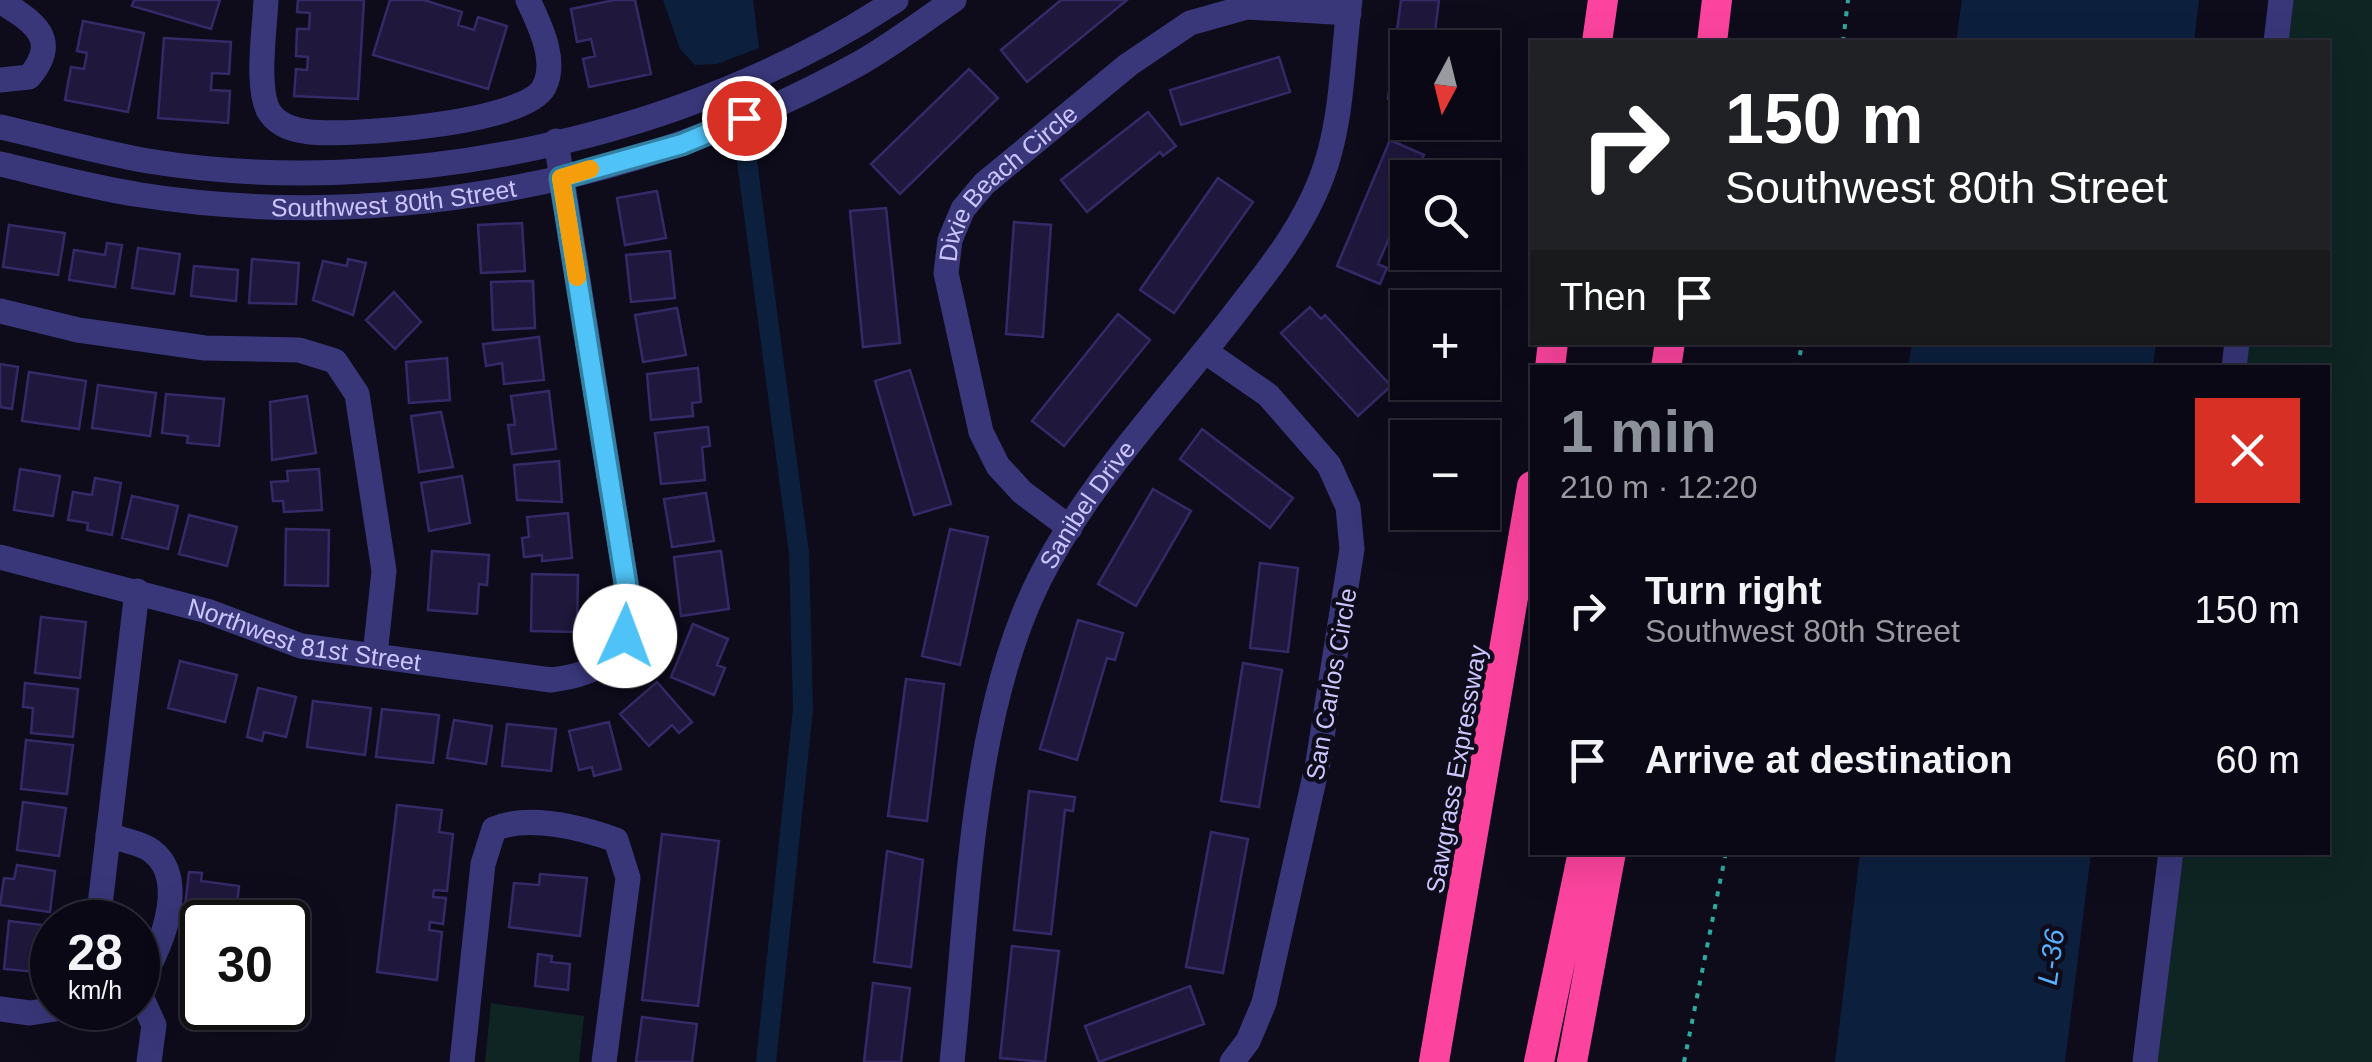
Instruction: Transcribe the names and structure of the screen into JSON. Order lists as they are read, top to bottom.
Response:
{
  "streets": {
    "highway": ["Sawgrass Expressway"],
    "street": [
      "Dixie Beach Circle",
      "Southwest 80th Street",
      "Sanibel Drive",
      "Northwest 81st Street",
      "San Carlos Circle"
    ]
  },
  "crossings": [
    ["Dixie Beach Circle", "Sanibel Drive"],
    ["Southwest 80th Street", "Northwest 81st Street"],
    ["Sanibel Drive", "San Carlos Circle"]
  ],
  "water": ["L-36"],
  "north": "bottom",
  "page": {
    "map_buttons": ["+", "−"],
    "turn": ["150 m", "Southwest 80th Street"],
    "then": "Then",
    "heading": ["1 min", "210 m · 12:20"],
    "list": [
      {
        "name": "Turn right",
        "note": "Southwest 80th Street",
        "value": "150 m"
      },
      {
        "name": "Arrive at destination",
        "value": "60 m"
      }
    ],
    "speed": "28 km/h",
    "limit": "30"
  }
}
